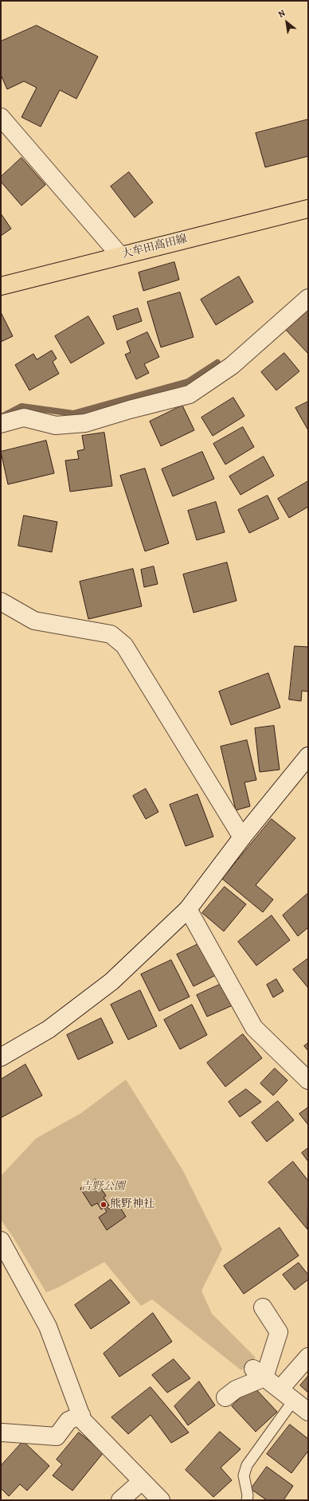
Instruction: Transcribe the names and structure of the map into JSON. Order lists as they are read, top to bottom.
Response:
{
  "streets": {
    "main road": ["大牟田高田線"]
  },
  "parks": ["吉野公園"],
  "places": ["熊野神社"],
  "north": "top left"
}
